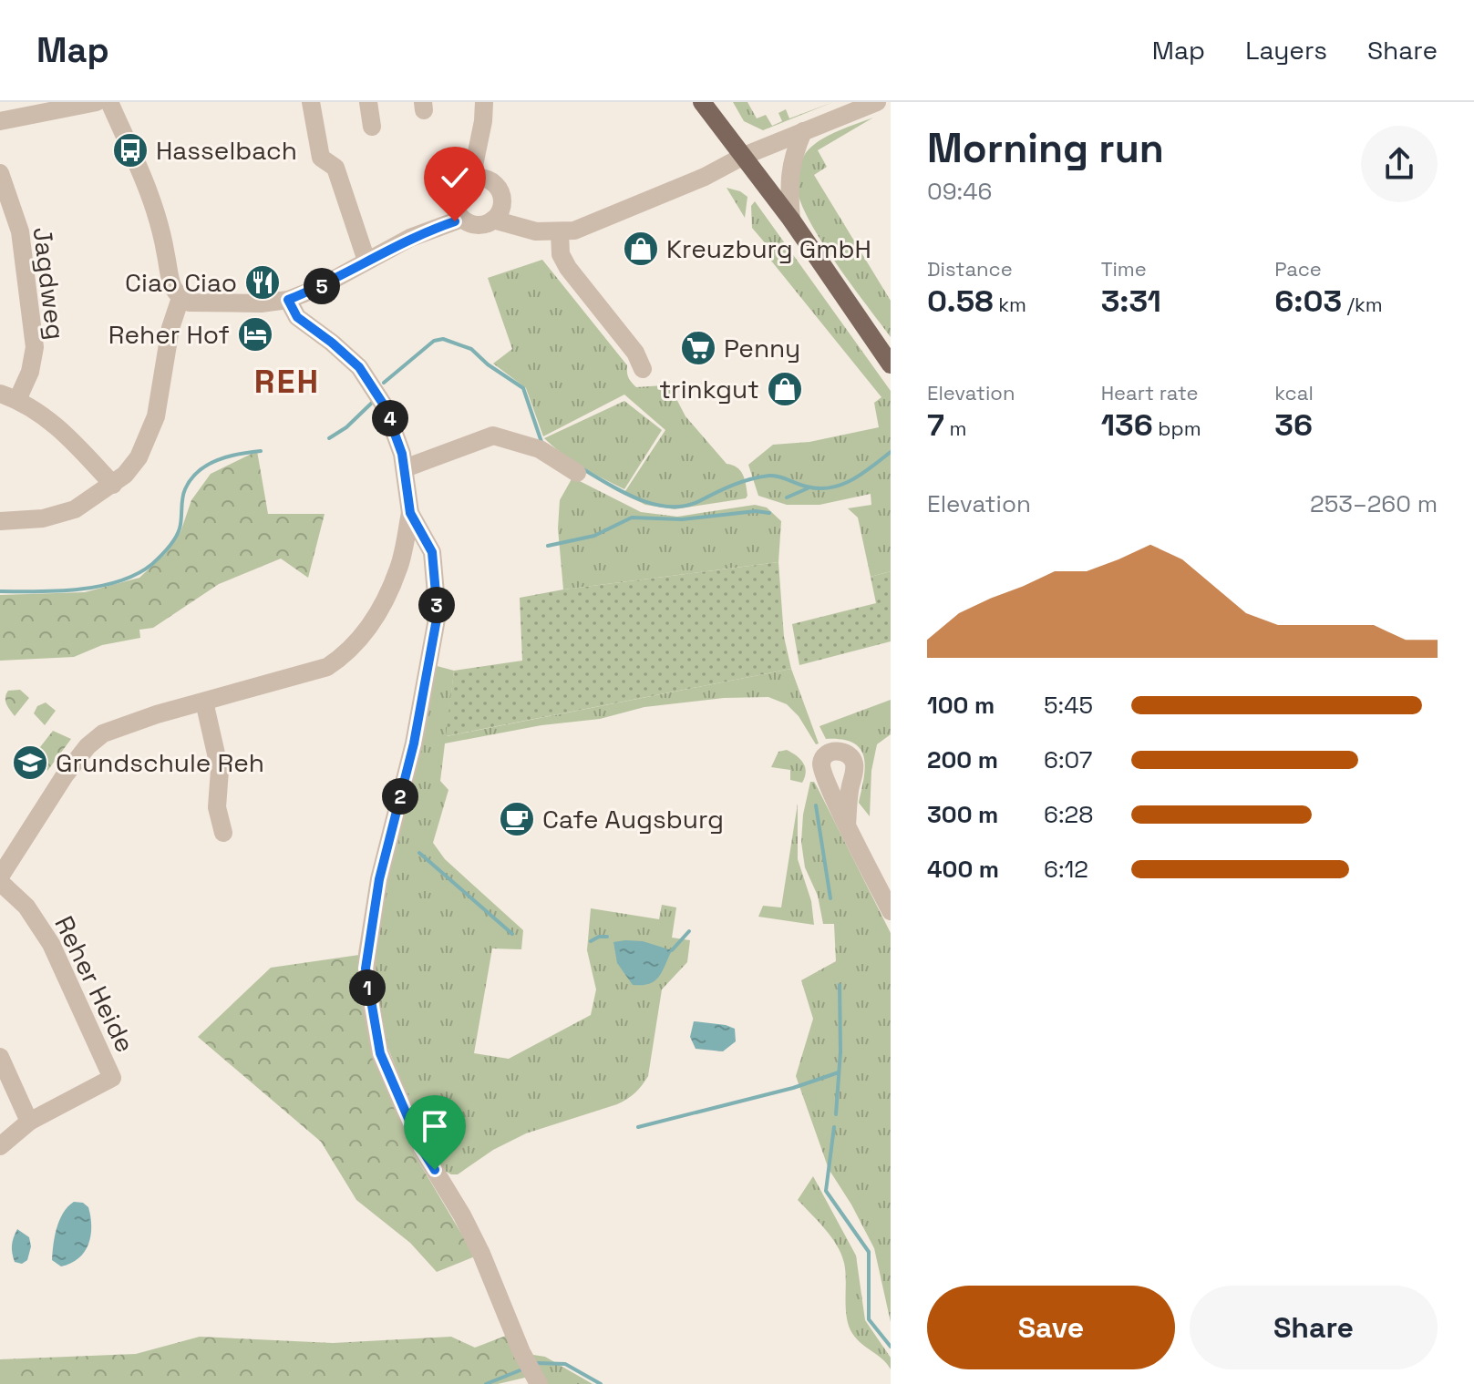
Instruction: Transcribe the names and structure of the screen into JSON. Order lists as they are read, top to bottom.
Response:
{
  "streets": {
    "street": ["Jagdweg", "Reher Heide"]
  },
  "districts": ["REH"],
  "places": {
    "bus stop": ["Hasselbach"],
    "shop": ["Kreuzburg GmbH", "trinkgut"],
    "restaurant": ["Ciao Ciao"],
    "hotel": ["Reher Hof"],
    "supermarket": ["Penny"],
    "school or university": ["Grundschule Reh"],
    "cafe": ["Cafe Augsburg"]
  },
  "page": {
    "header": "Map",
    "nav": ["Map", "Layers", "Share"],
    "heading": ["Morning run", "09:46"],
    "stats": [
      ["Distance", "0.58 km"],
      ["Time", "3:31"],
      ["Pace", "6:03 /km"],
      ["Elevation", "7 m"],
      ["Heart rate", "136 bpm"],
      ["kcal", "36"]
    ],
    "pins": [
      "5",
      "4",
      "3",
      "2",
      "1"
    ],
    "chart": ["Elevation", "253–260 m"],
    "list": [
      {
        "name": "100 m",
        "note": "5:45"
      },
      {
        "name": "200 m",
        "note": "6:07"
      },
      {
        "name": "300 m",
        "note": "6:28"
      },
      {
        "name": "400 m",
        "note": "6:12"
      }
    ],
    "buttons": ["Save", "Share"]
  }
}
